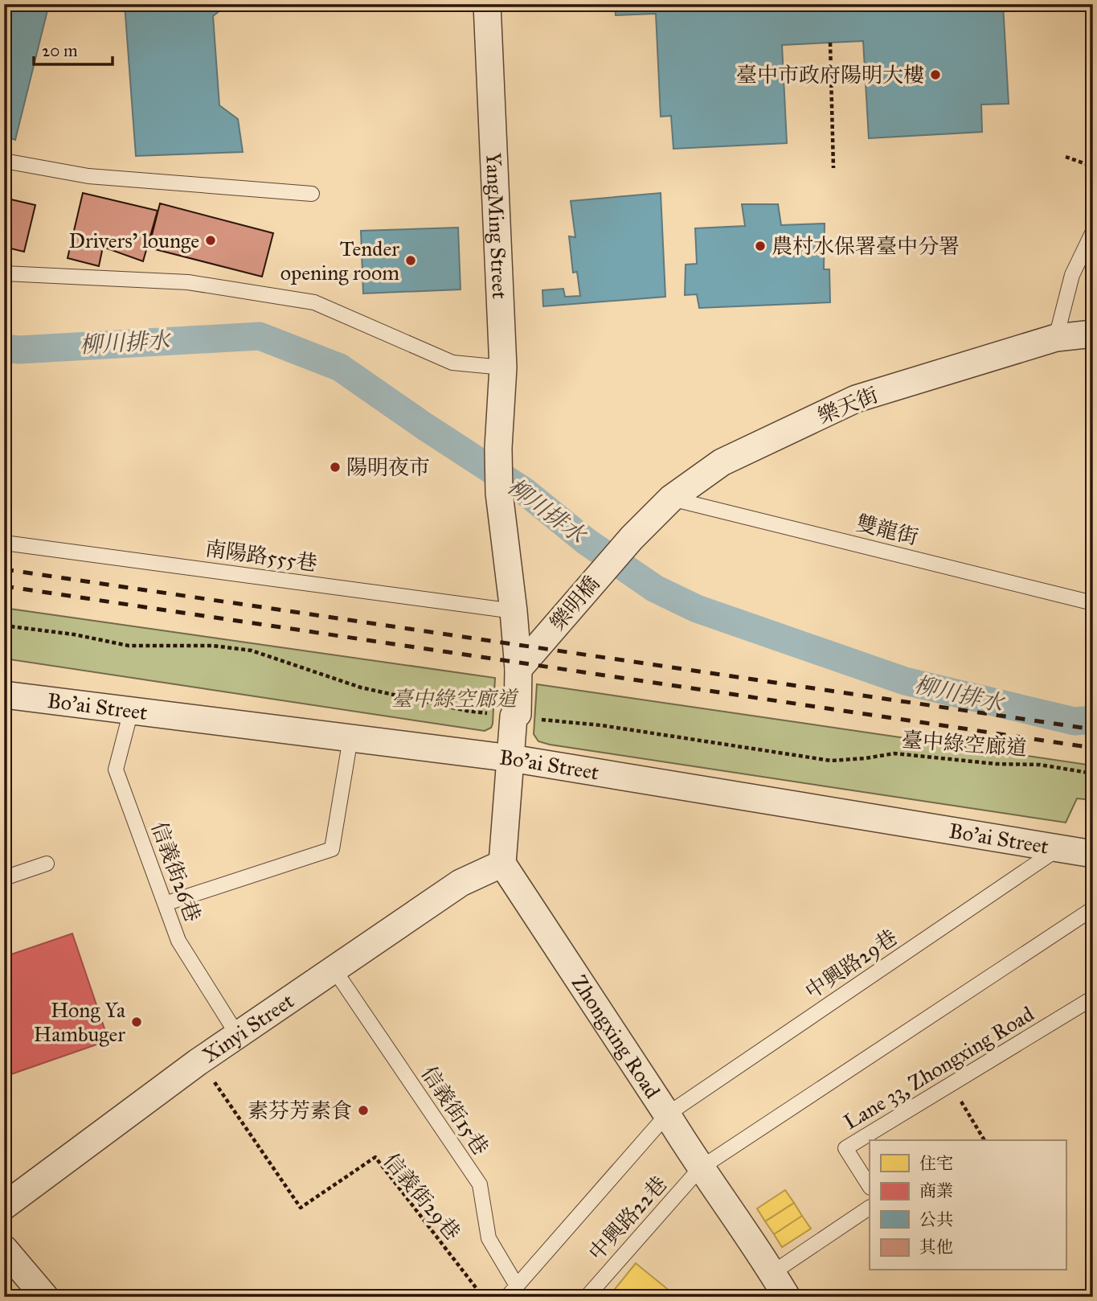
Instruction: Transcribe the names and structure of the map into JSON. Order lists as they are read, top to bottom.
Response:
{
  "streets": {
    "street": [
      "YangMing Street",
      "樂天街",
      "樂明橋",
      "Bo’ai Street",
      "Xinyi Street",
      "Zhongxing Road"
    ],
    "lane": [
      "雙龍街",
      "南陽路555巷",
      "信義街26巷",
      "中興路29巷",
      "Lane 33, Zhongxing Road",
      "信義街15巷",
      "中興路22巷"
    ],
    "path": ["臺中綠空廊道", "信義街29巷"]
  },
  "crossings": [
    ["YangMing Street", "南陽路555巷"],
    ["樂天街", "雙龍街"],
    ["樂天街", "樂明橋"],
    ["Bo’ai Street", "信義街26巷"],
    ["Bo’ai Street", "中興路29巷"],
    ["信義街26巷", "Xinyi Street"],
    ["中興路29巷", "Zhongxing Road"],
    ["中興路29巷", "信義街15巷"],
    ["Xinyi Street", "Zhongxing Road"],
    ["Xinyi Street", "信義街15巷"],
    ["Zhongxing Road", "中興路22巷"]
  ],
  "water": ["柳川排水"],
  "parks": ["臺中綠空廊道"],
  "places": [
    "臺中市政府陽明大樓",
    "Drivers' lounge",
    "農村水保署臺中分署",
    "Tender opening room",
    "陽明夜市",
    "Hong Ya Hambuger",
    "素芬芳素食"
  ],
  "legend": [
    "住宅",
    "商業",
    "公共",
    "其他"
  ],
  "scale_bar": "20 m"
}
